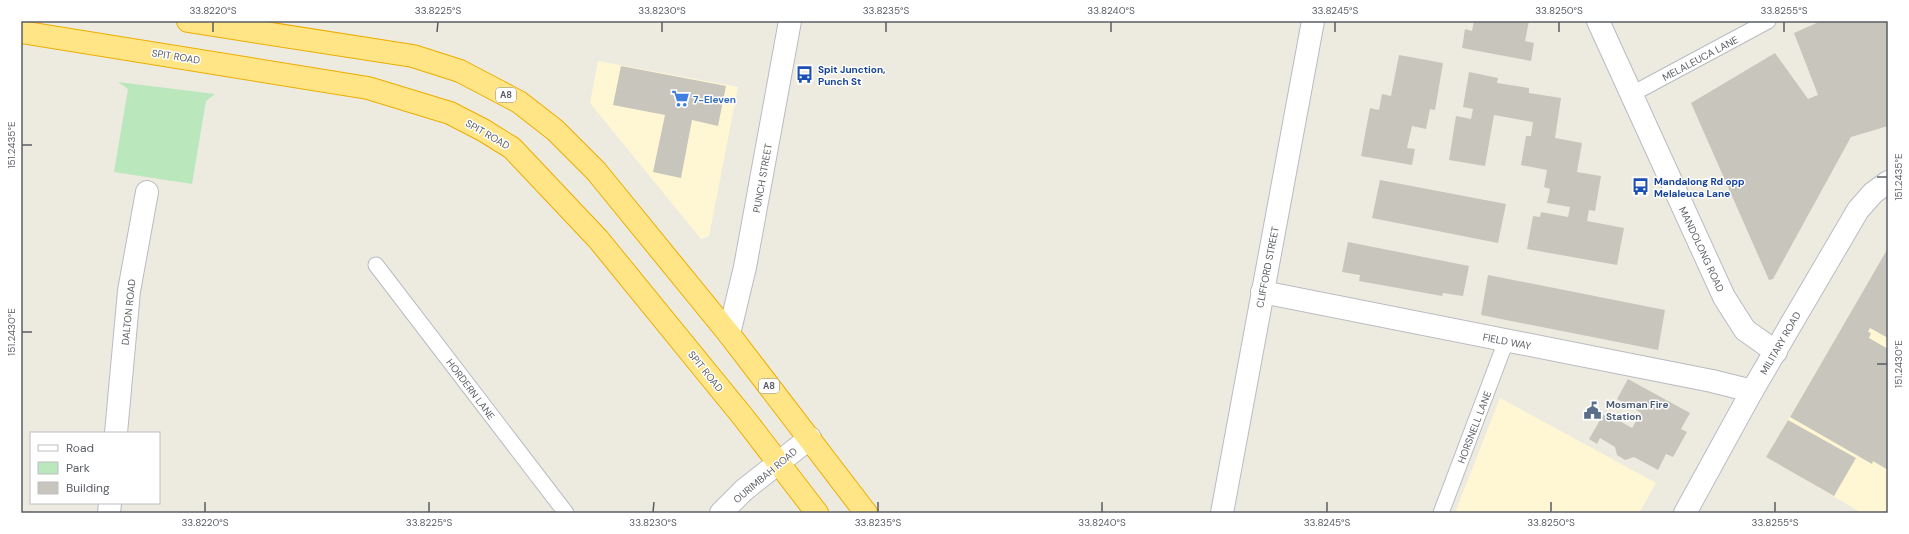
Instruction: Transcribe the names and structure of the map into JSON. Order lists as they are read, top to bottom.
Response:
{
  "streets": {
    "highway": ["SPIT ROAD", "A8"],
    "street": [
      "PUNCH STREET",
      "MANDOLONG ROAD",
      "CLIFFORD STREET",
      "DALTON ROAD",
      "FIELD WAY",
      "MILITARY ROAD",
      "OURIMBAH ROAD"
    ],
    "lane": ["MELALEUCA LANE", "HORDERN LANE", "HORSNELL LANE"]
  },
  "crossings": [
    ["SPIT ROAD", "OURIMBAH ROAD"],
    ["MELALEUCA LANE", "MANDOLONG ROAD"],
    ["A8", "PUNCH STREET"],
    ["A8", "OURIMBAH ROAD"],
    ["MANDOLONG ROAD", "MILITARY ROAD"],
    ["CLIFFORD STREET", "FIELD WAY"],
    ["FIELD WAY", "MILITARY ROAD"],
    ["FIELD WAY", "HORSNELL LANE"]
  ],
  "places": {
    "bus stop": ["Spit Junction, Punch St", "Mandalong Rd opp Melaleuca Lane"],
    "supermarket": ["7-Eleven"],
    "public building": ["Mosman Fire Station"]
  },
  "legend": ["Road", "Park", "Building"],
  "coordinates": [
    "33.8220°S",
    "33.8225°S",
    "33.8230°S",
    "33.8235°S",
    "33.8240°S",
    "33.8245°S",
    "33.8250°S",
    "33.8255°S",
    "151.2435°E",
    "151.2430°E"
  ]
}
